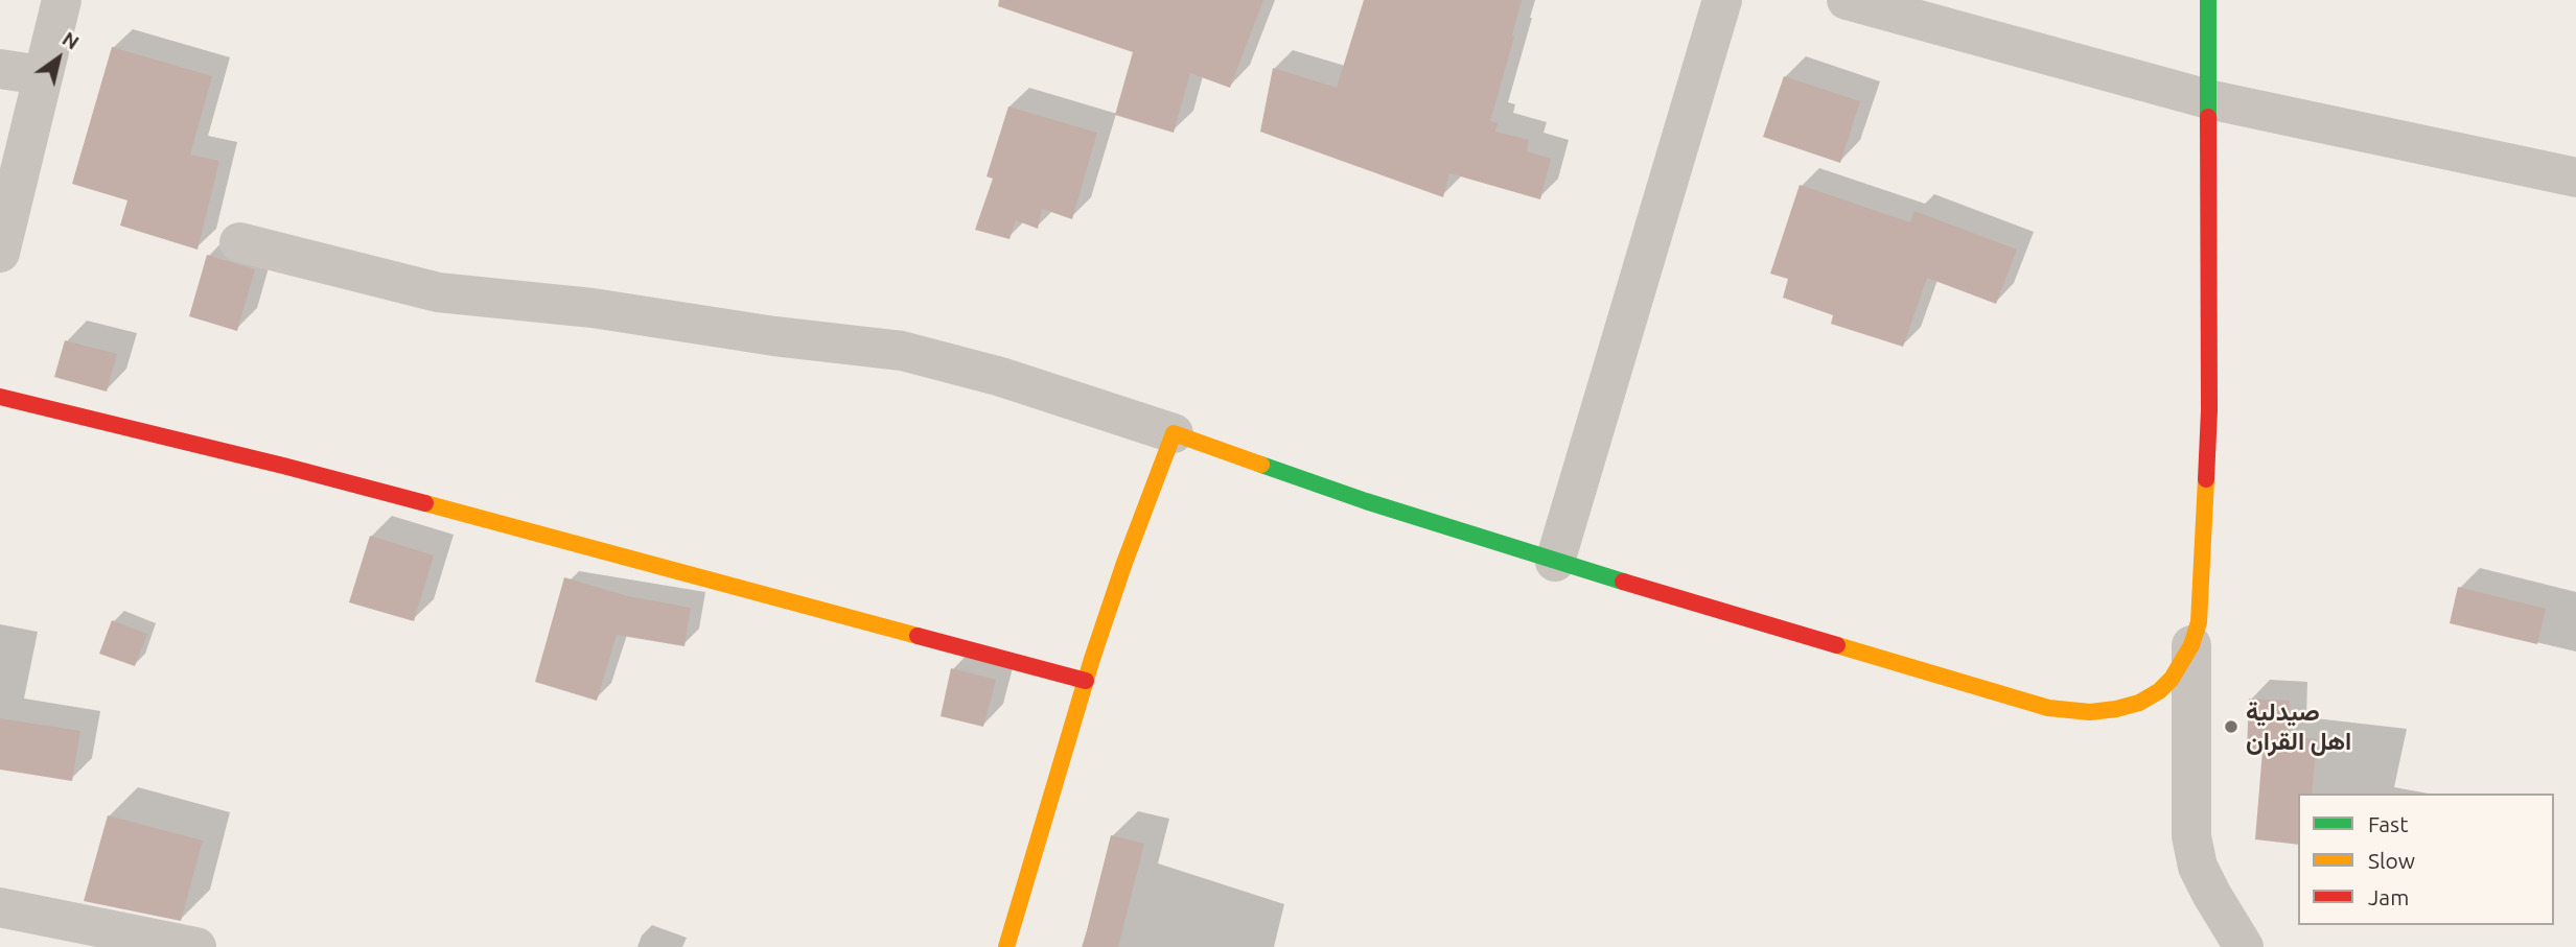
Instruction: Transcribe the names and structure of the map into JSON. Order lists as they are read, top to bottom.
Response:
{
  "places": ["صيدلية اهل القران"],
  "legend": ["Fast", "Slow", "Jam"],
  "north": "top right"
}
